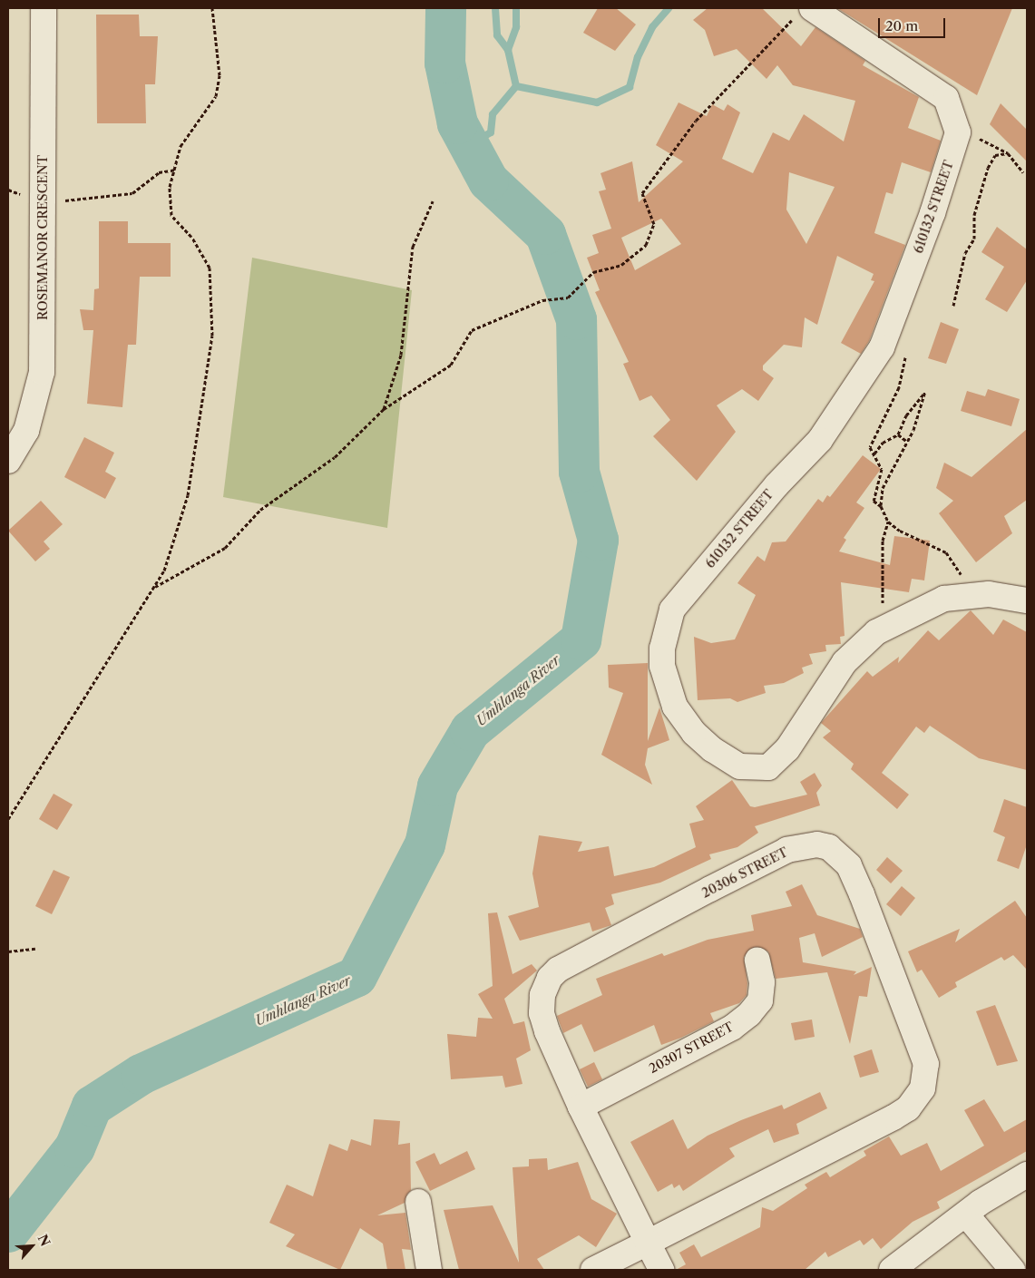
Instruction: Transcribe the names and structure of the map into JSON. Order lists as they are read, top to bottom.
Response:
{
  "streets": {
    "street": [
      "610132 STREET",
      "ROSEMANOR CRESCENT",
      "20306 STREET",
      "20307 STREET"
    ]
  },
  "crossings": [
    ["20306 STREET", "20307 STREET"]
  ],
  "water": ["Umhlanga River"],
  "scale_bar": "20 m",
  "north": "top right"
}
